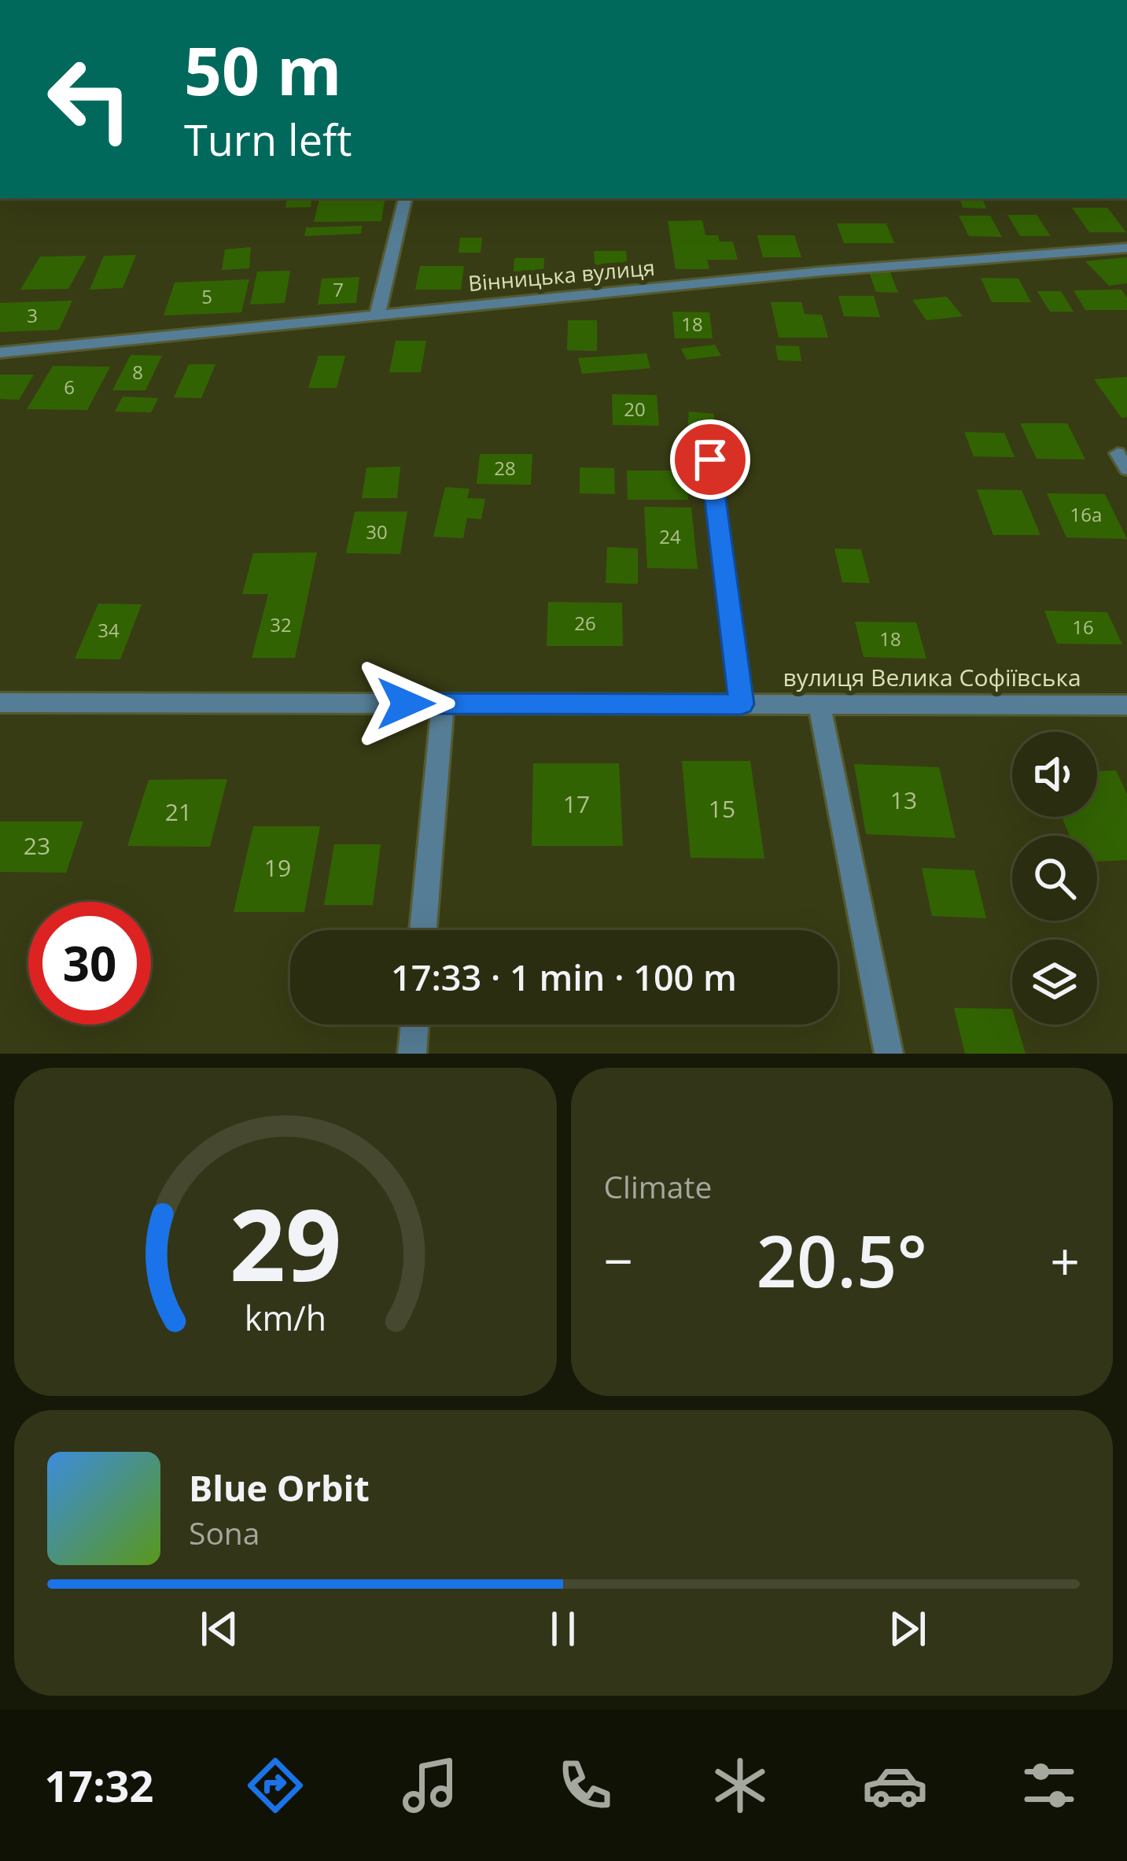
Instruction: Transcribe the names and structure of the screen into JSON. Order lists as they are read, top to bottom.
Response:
{
  "streets": {
    "street": ["Вінницька вулиця", "вулиця Велика Софіївська"]
  },
  "house_numbers": [
    "7",
    "5",
    "3",
    "18",
    "8",
    "6",
    "20",
    "28",
    "16а",
    "30",
    "24",
    "26",
    "32",
    "16",
    "34",
    "18",
    "13",
    "17",
    "15",
    "21",
    "23",
    "19"
  ],
  "page": {
    "turn": ["50 m", "Turn left"],
    "limit": "30",
    "trip": "17:33 · 1 min · 100 m",
    "tile": "Climate",
    "heat": ["−", "20.5°", "+"],
    "song": ["Blue Orbit", "Sona"],
    "tabs": "17:32",
    "gauge": ["29", "km/h"]
  }
}
